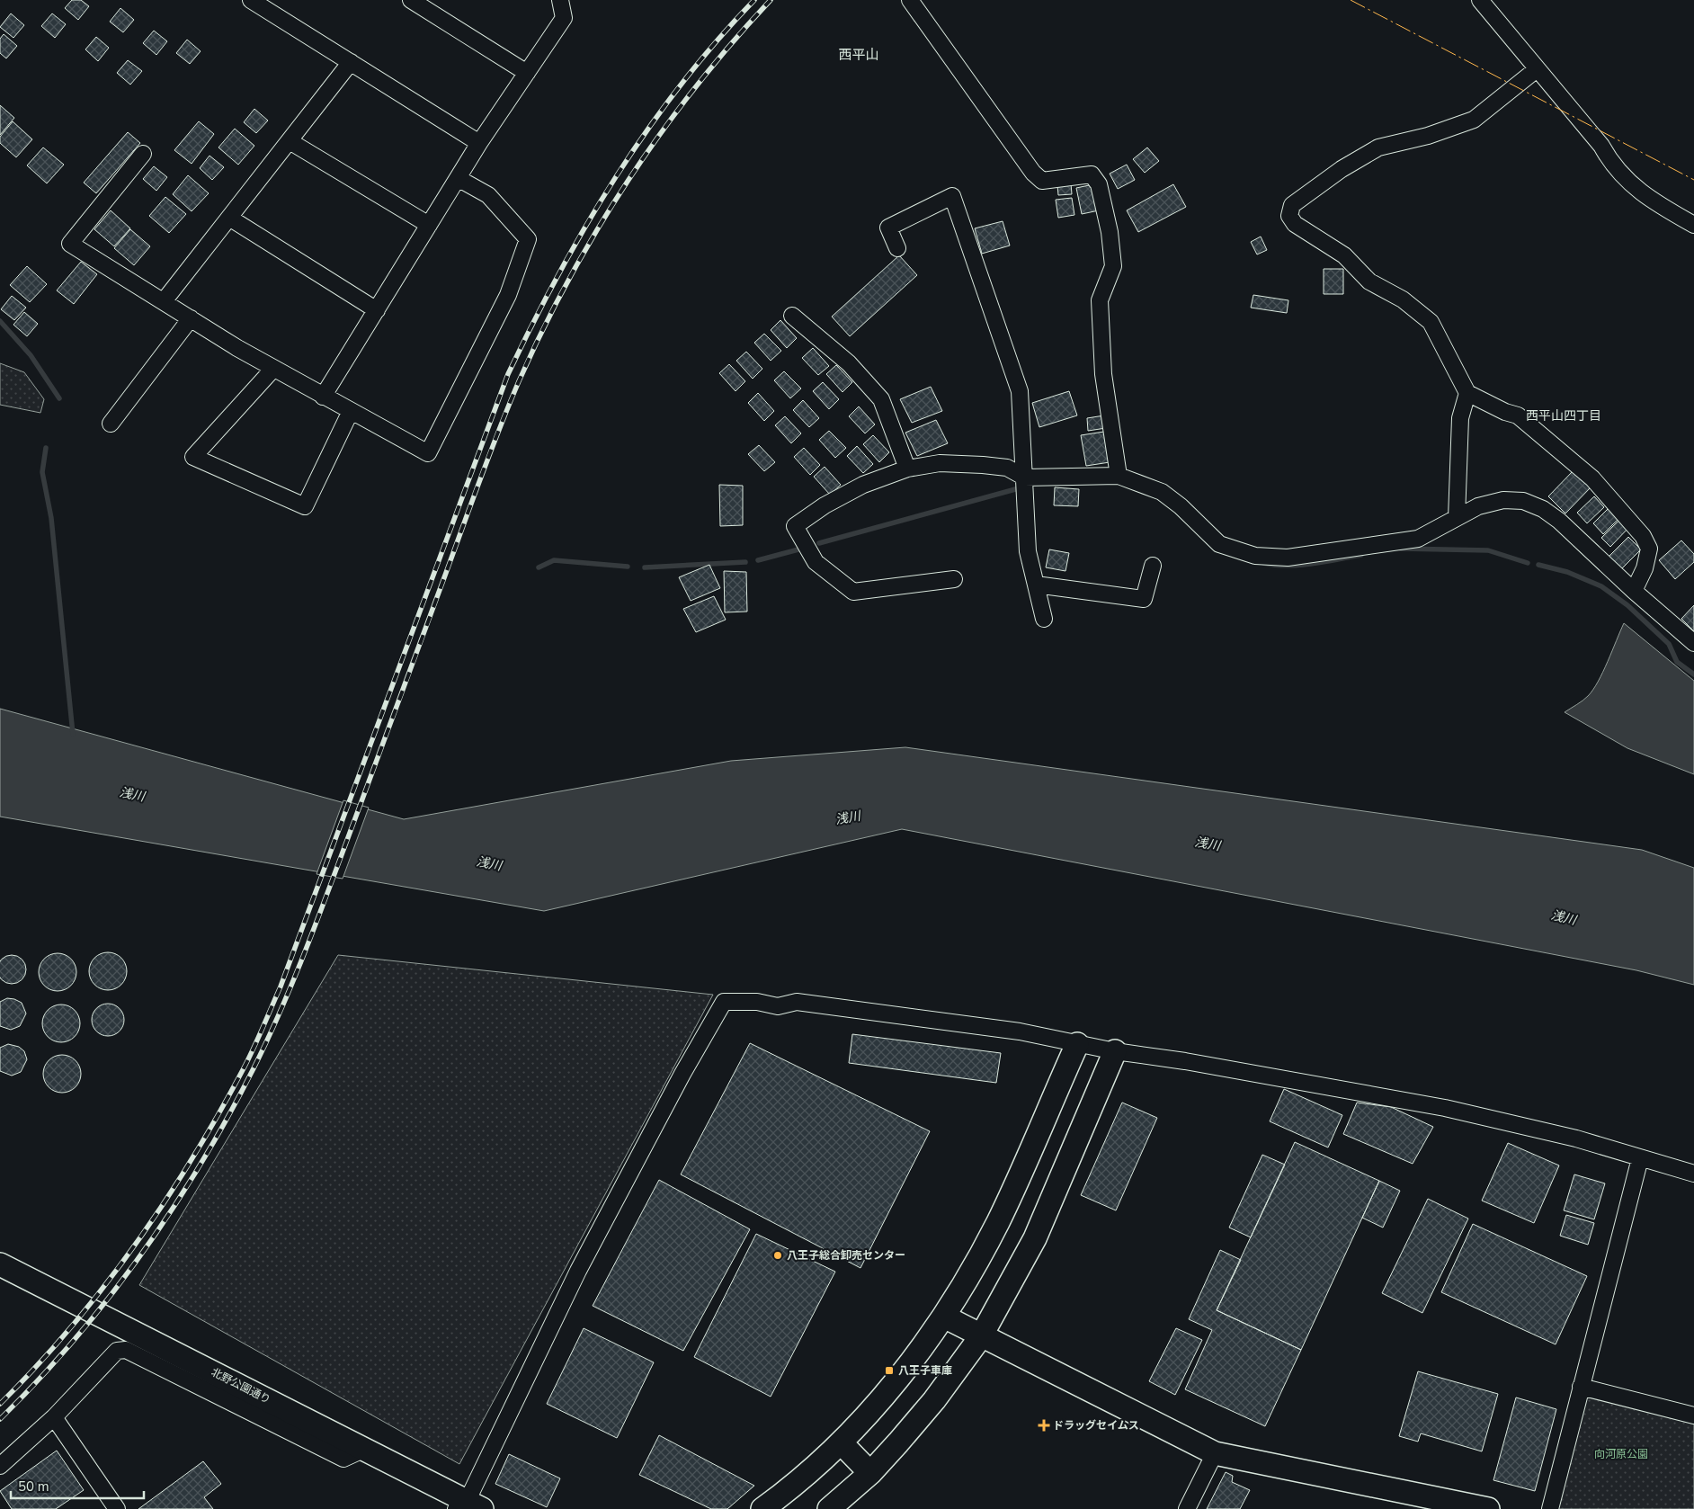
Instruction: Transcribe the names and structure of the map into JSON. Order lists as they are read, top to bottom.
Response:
{
  "streets": {
    "street": ["北野公園通り"]
  },
  "districts": ["西平山", "西平山四丁目"],
  "water": ["浅川"],
  "parks": ["向河原公園"],
  "places": {
    "other": ["八王子総合卸売センター"],
    "transit": ["八王子車庫"],
    "health": ["ドラッグセイムス"]
  },
  "scale_bar": "50 m"
}
